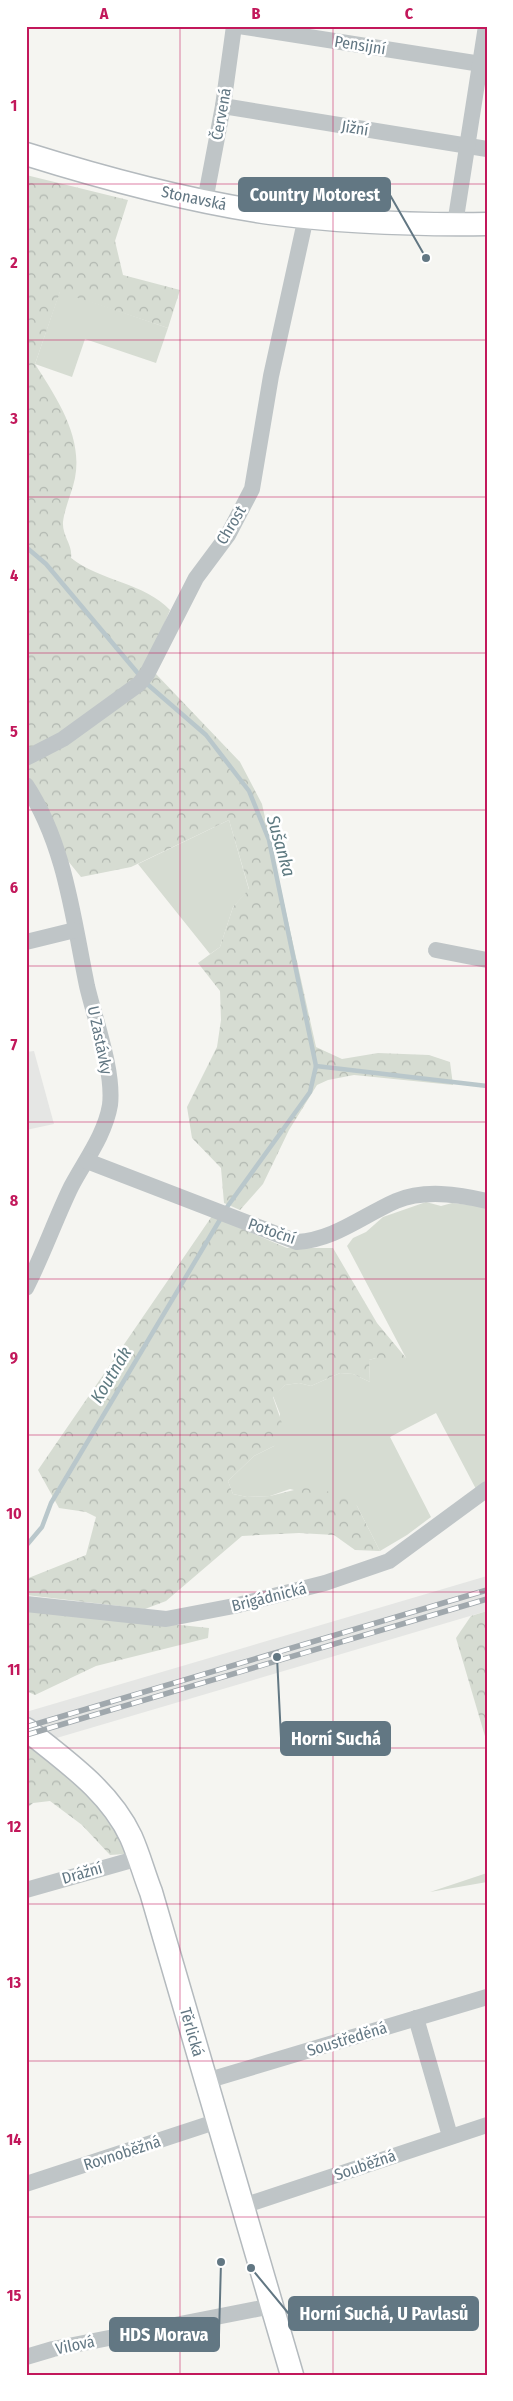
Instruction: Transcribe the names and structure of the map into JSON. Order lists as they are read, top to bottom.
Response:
{
  "streets": {
    "main road": ["Stonavská", "Těrlická"],
    "street": [
      "Pensijní",
      "Červená",
      "Jižní",
      "Chrost",
      "U Zastávky",
      "Potoční",
      "Brigádnická",
      "Drážní",
      "Soustředěná",
      "Rovnoběžná",
      "Souběžná",
      "Vilová"
    ]
  },
  "crossings": [
    ["Červená", "Jižní"],
    ["Červená", "Stonavská"],
    ["Stonavská", "Chrost"],
    ["U Zastávky", "Potoční"],
    ["Drážní", "Těrlická"],
    ["Těrlická", "Soustředěná"],
    ["Těrlická", "Rovnoběžná"],
    ["Těrlická", "Souběžná"],
    ["Těrlická", "Vilová"]
  ],
  "water": ["Sušanka", "Koutnák"],
  "places": [
    "Country Motorest",
    "Horní Suchá",
    "HDS Morava",
    "Horní Suchá, U Pavlasů"
  ],
  "grid": {
    "columns": ["A", "B", "C"],
    "rows": [
      "1",
      "2",
      "3",
      "4",
      "5",
      "6",
      "7",
      "8",
      "9",
      "10",
      "11",
      "12",
      "13",
      "14",
      "15"
    ]
  }
}
